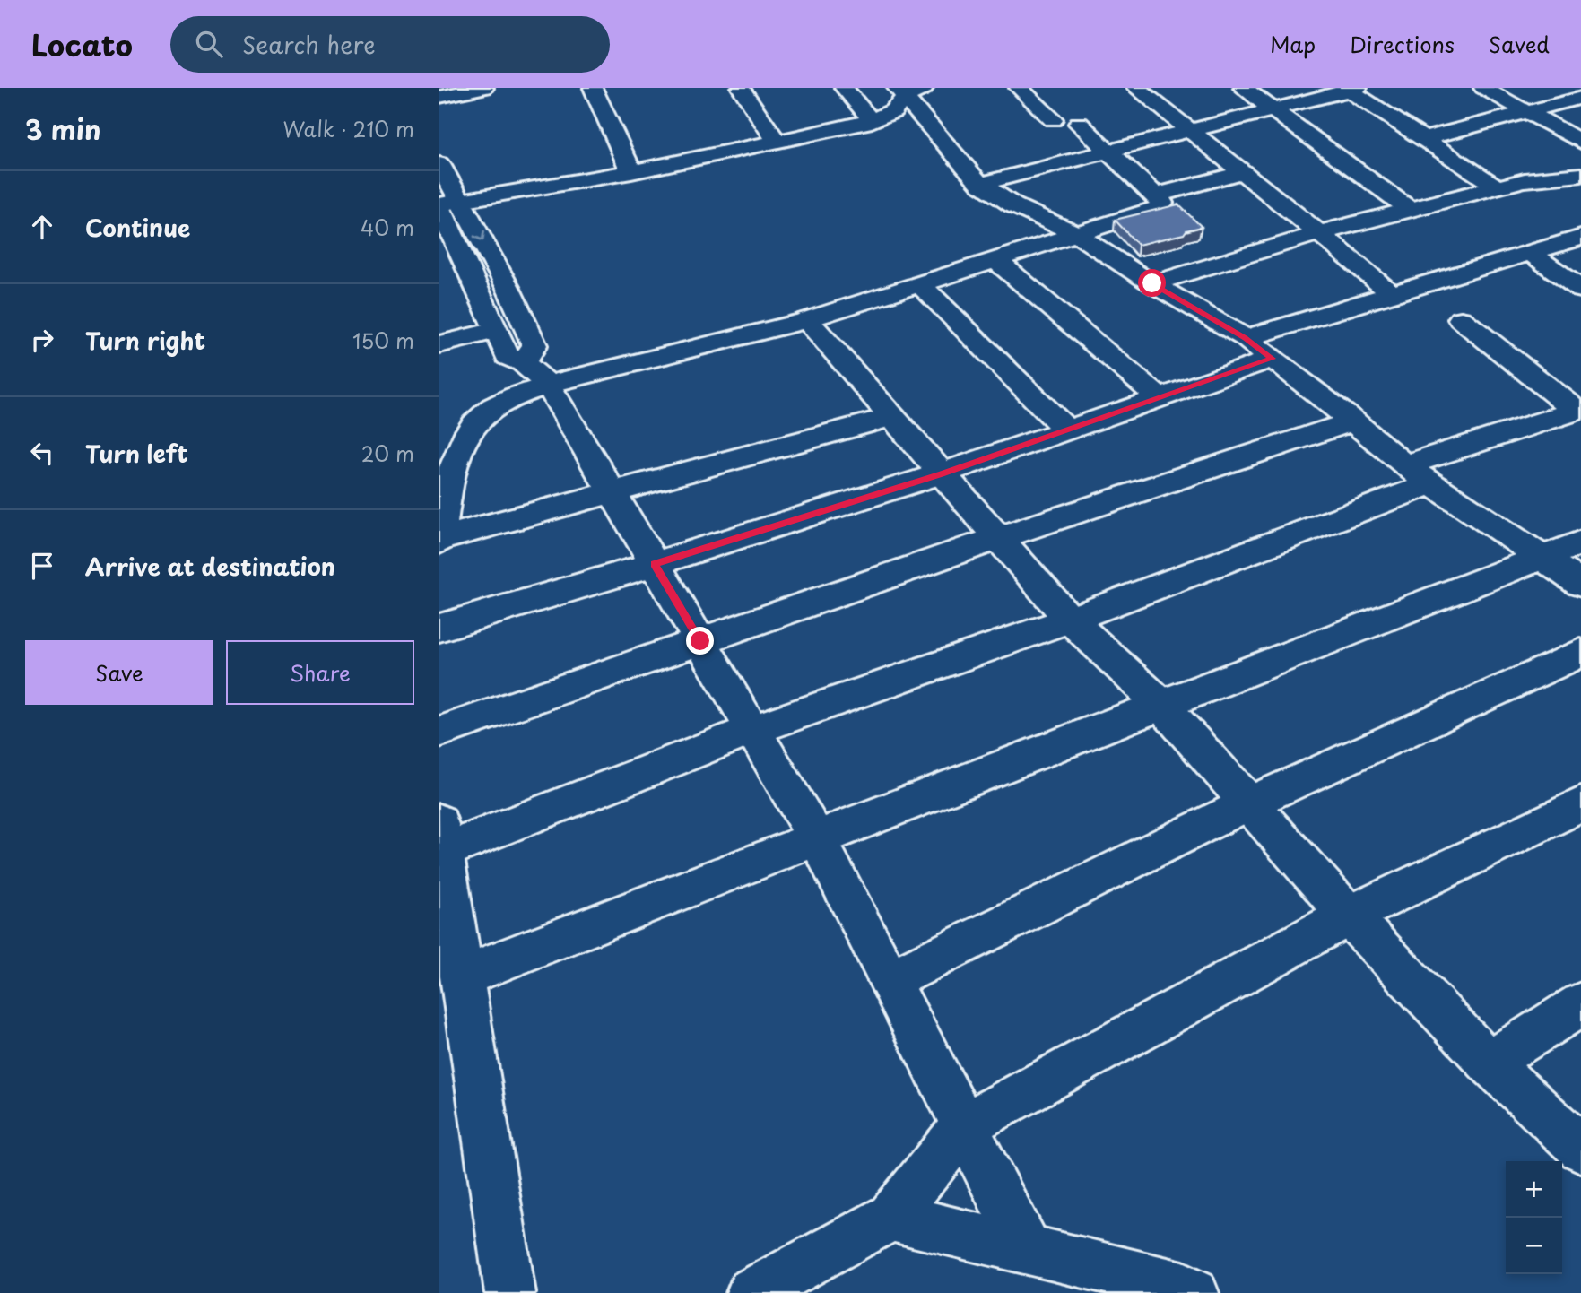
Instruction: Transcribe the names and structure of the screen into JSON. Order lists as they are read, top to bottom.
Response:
{
  "page": {
    "header": "Locato",
    "search": "Search here",
    "nav": ["Map", "Directions", "Saved"],
    "heading": ["3 min", "Walk · 210 m"],
    "list": [
      ["Continue", "40 m"],
      ["Turn right", "150 m"],
      ["Turn left", "20 m"],
      "Arrive at destination"
    ],
    "buttons": ["Save", "Share"],
    "map_buttons": ["+", "−"]
  }
}
